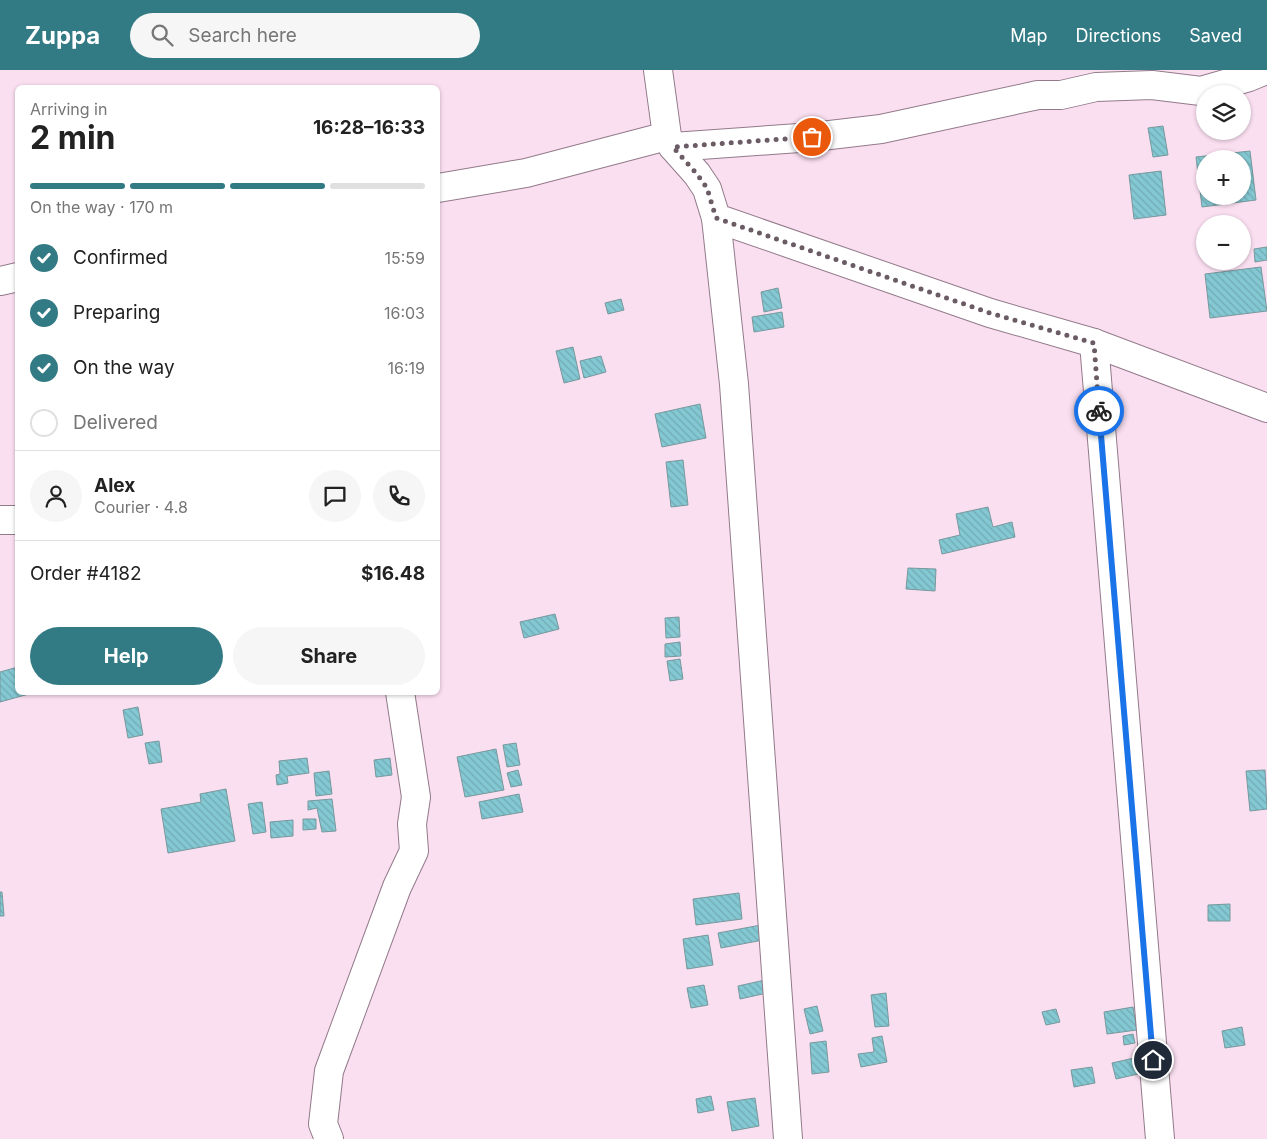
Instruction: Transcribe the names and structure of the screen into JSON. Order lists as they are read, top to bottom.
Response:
{
  "page": {
    "header": "Zuppa",
    "search": "Search here",
    "nav": ["Map", "Directions", "Saved"],
    "map_buttons": ["+", "−"],
    "heading": ["2 min", "Arriving in", "16:28–16:33"],
    "panel": [
      "Alex",
      "Courier · 4.8",
      "Order #4182",
      "$16.48"
    ],
    "bar": "On the way · 170 m",
    "list": [
      ["Confirmed", "15:59"],
      ["Preparing", "16:03"],
      ["On the way", "16:19"],
      "Delivered"
    ],
    "buttons": ["Help", "Share"]
  }
}
